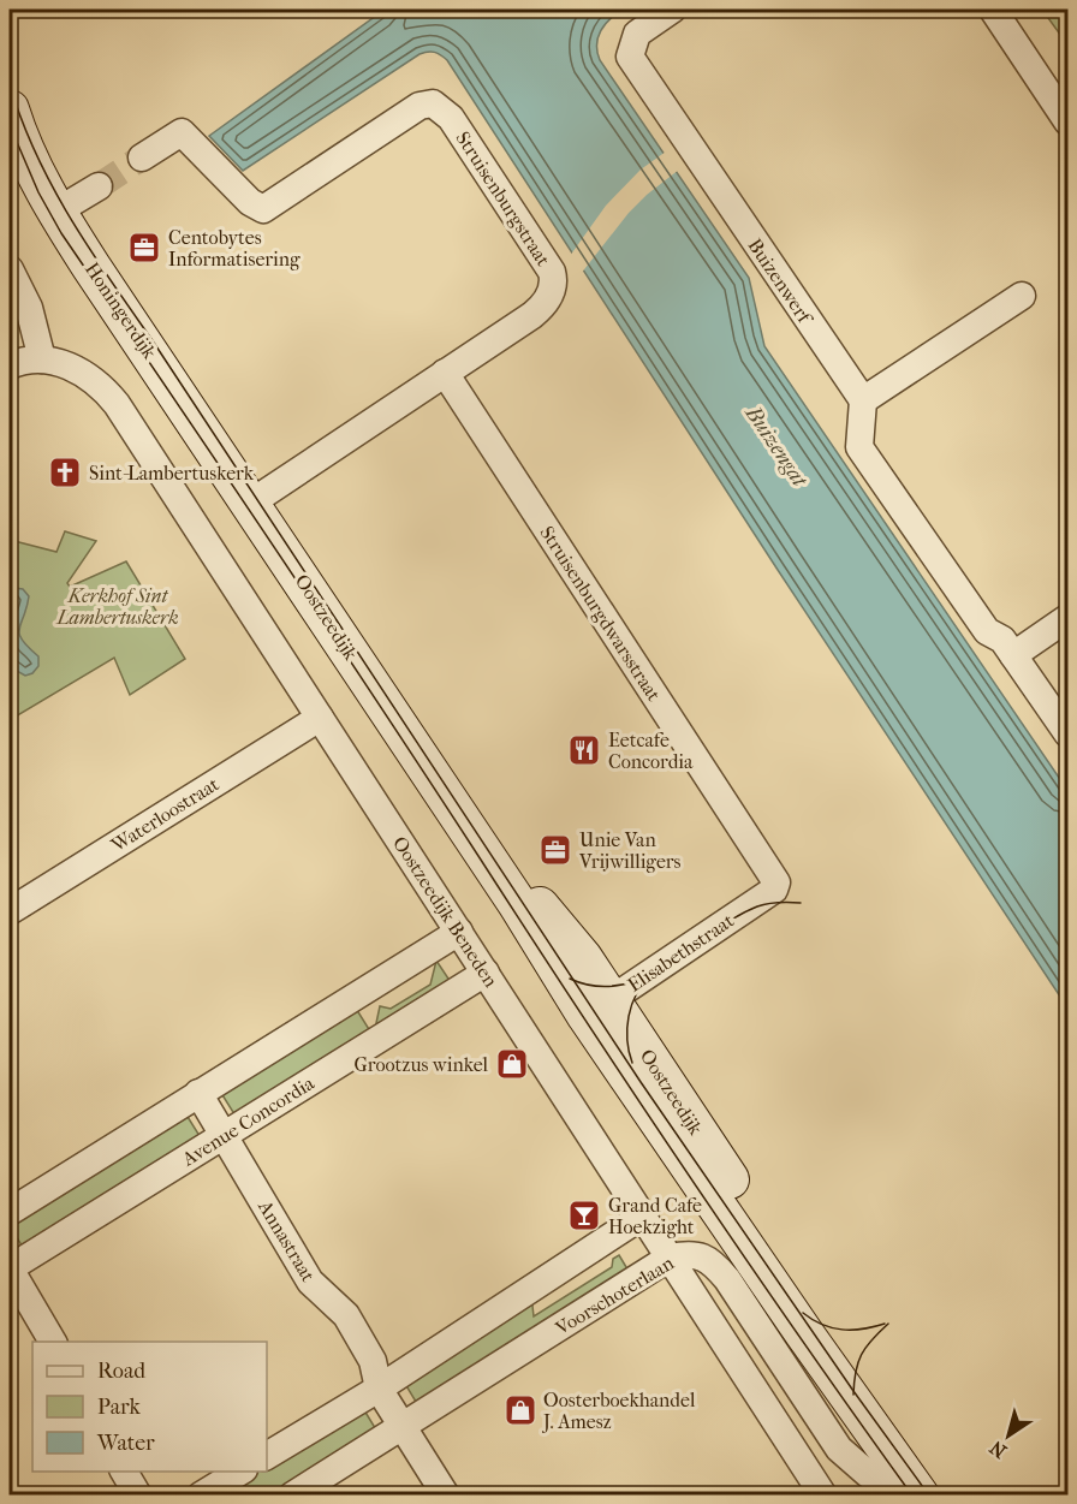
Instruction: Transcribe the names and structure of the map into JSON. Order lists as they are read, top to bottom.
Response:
{
  "streets": {
    "street": [
      "Struisenburgstraat",
      "Buizenwerf",
      "Honingerdijk",
      "Struisenburgdwarsstraat",
      "Oostzeedijk",
      "Waterloostraat",
      "Oostzeedijk Beneden",
      "Elisabethstraat",
      "Avenue Concordia",
      "Annastraat",
      "Voorschoterlaan"
    ]
  },
  "crossings": [
    ["Struisenburgstraat", "Honingerdijk"],
    ["Struisenburgstraat", "Struisenburgdwarsstraat"],
    ["Struisenburgstraat", "Oostzeedijk"],
    ["Honingerdijk", "Oostzeedijk"],
    ["Struisenburgdwarsstraat", "Elisabethstraat"],
    ["Oostzeedijk", "Elisabethstraat"],
    ["Waterloostraat", "Oostzeedijk Beneden"],
    ["Oostzeedijk Beneden", "Avenue Concordia"],
    ["Oostzeedijk Beneden", "Voorschoterlaan"],
    ["Avenue Concordia", "Annastraat"],
    ["Annastraat", "Voorschoterlaan"]
  ],
  "water": ["Buizengat"],
  "parks": ["Kerkhof Sint Lambertuskerk"],
  "places": {
    "office": ["Centobytes Informatisering", "Unie Van Vrijwilligers"],
    "church": ["Sint-Lambertuskerk"],
    "restaurant": ["Eetcafe Concordia"],
    "shop": ["Grootzus winkel", "Oosterboekhandel J. Amesz"],
    "bar": ["Grand Cafe Hoekzight"]
  },
  "legend": ["Road", "Park", "Water"],
  "north": "bottom left"
}
